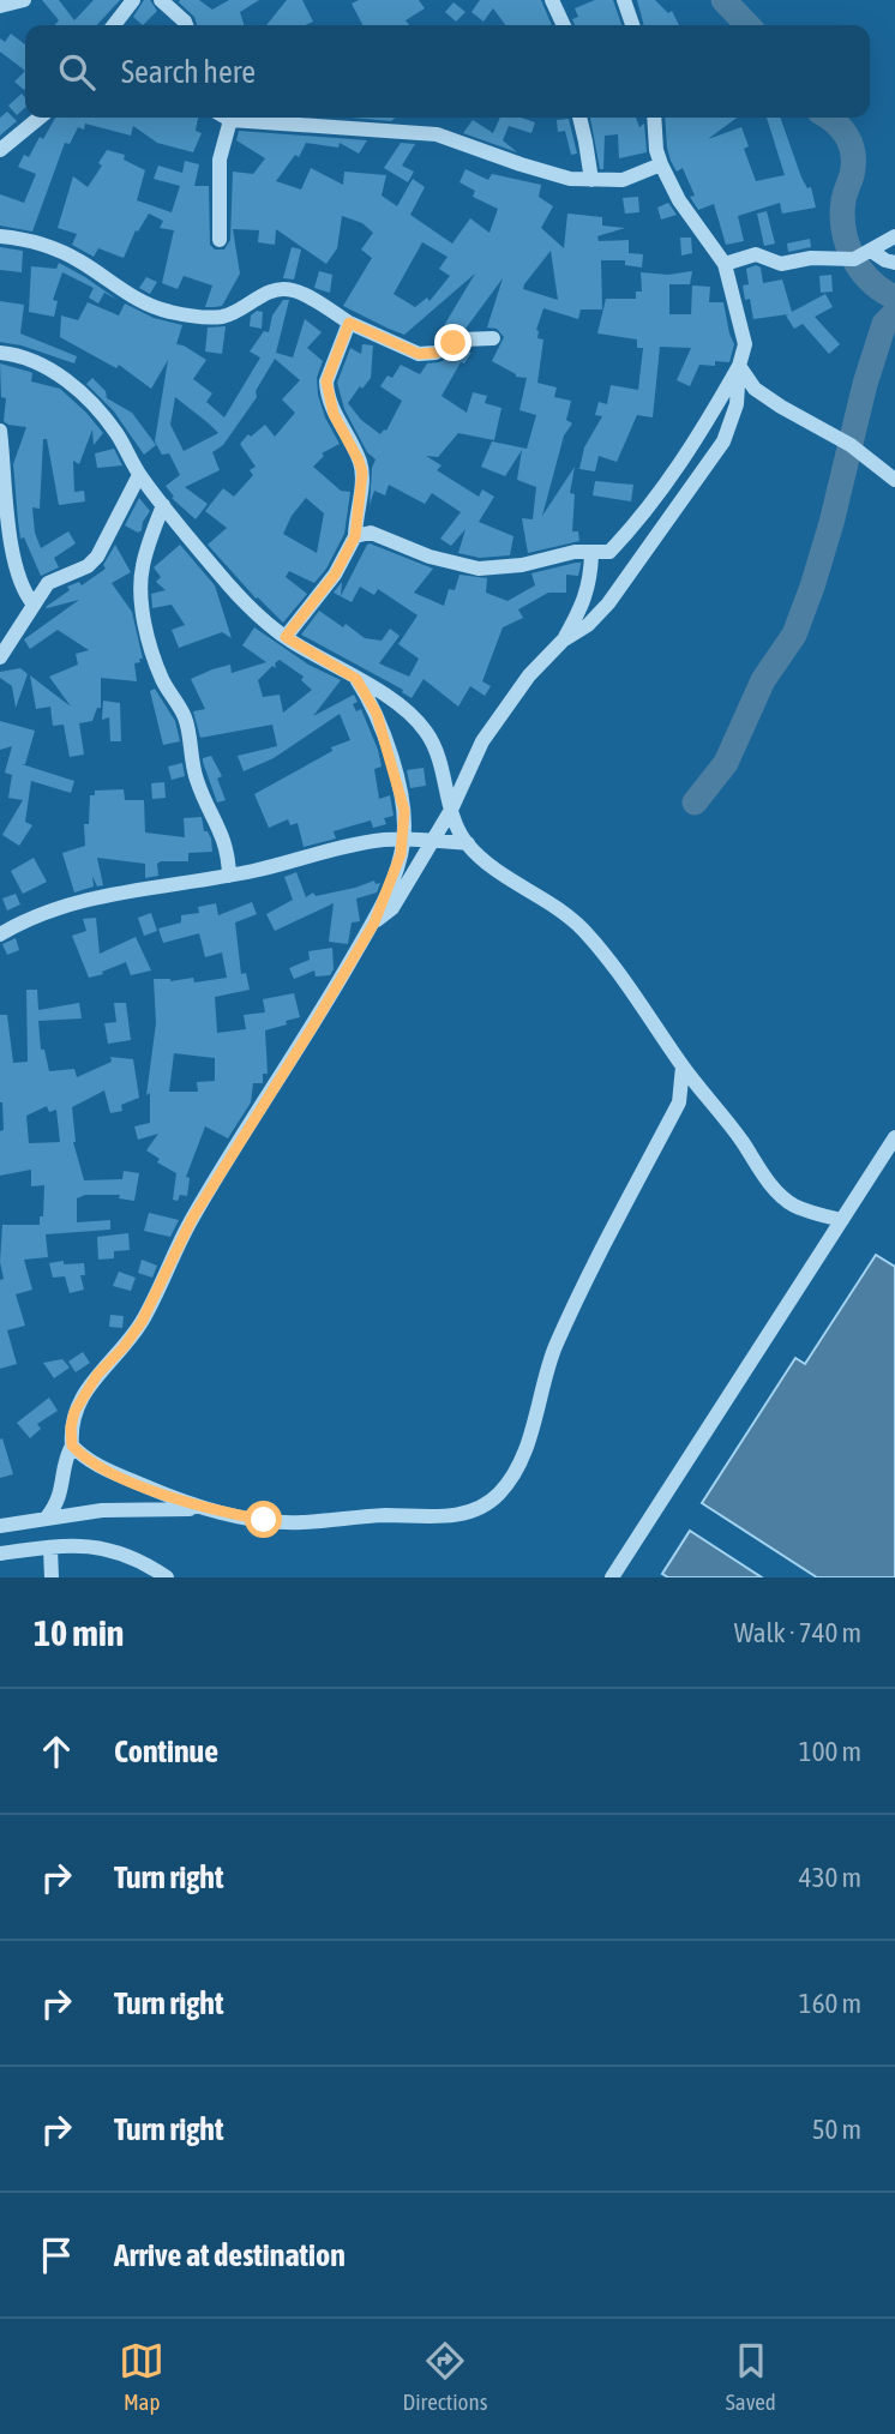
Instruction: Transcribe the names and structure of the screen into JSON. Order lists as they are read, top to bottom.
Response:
{
  "page": {
    "search": "Search here",
    "heading": ["10 min", "Walk · 740 m"],
    "list": [
      ["Continue", "100 m"],
      ["Turn right", "430 m"],
      ["Turn right", "160 m"],
      ["Turn right", "50 m"],
      "Arrive at destination"
    ],
    "nav": ["Map", "Directions", "Saved"]
  }
}
